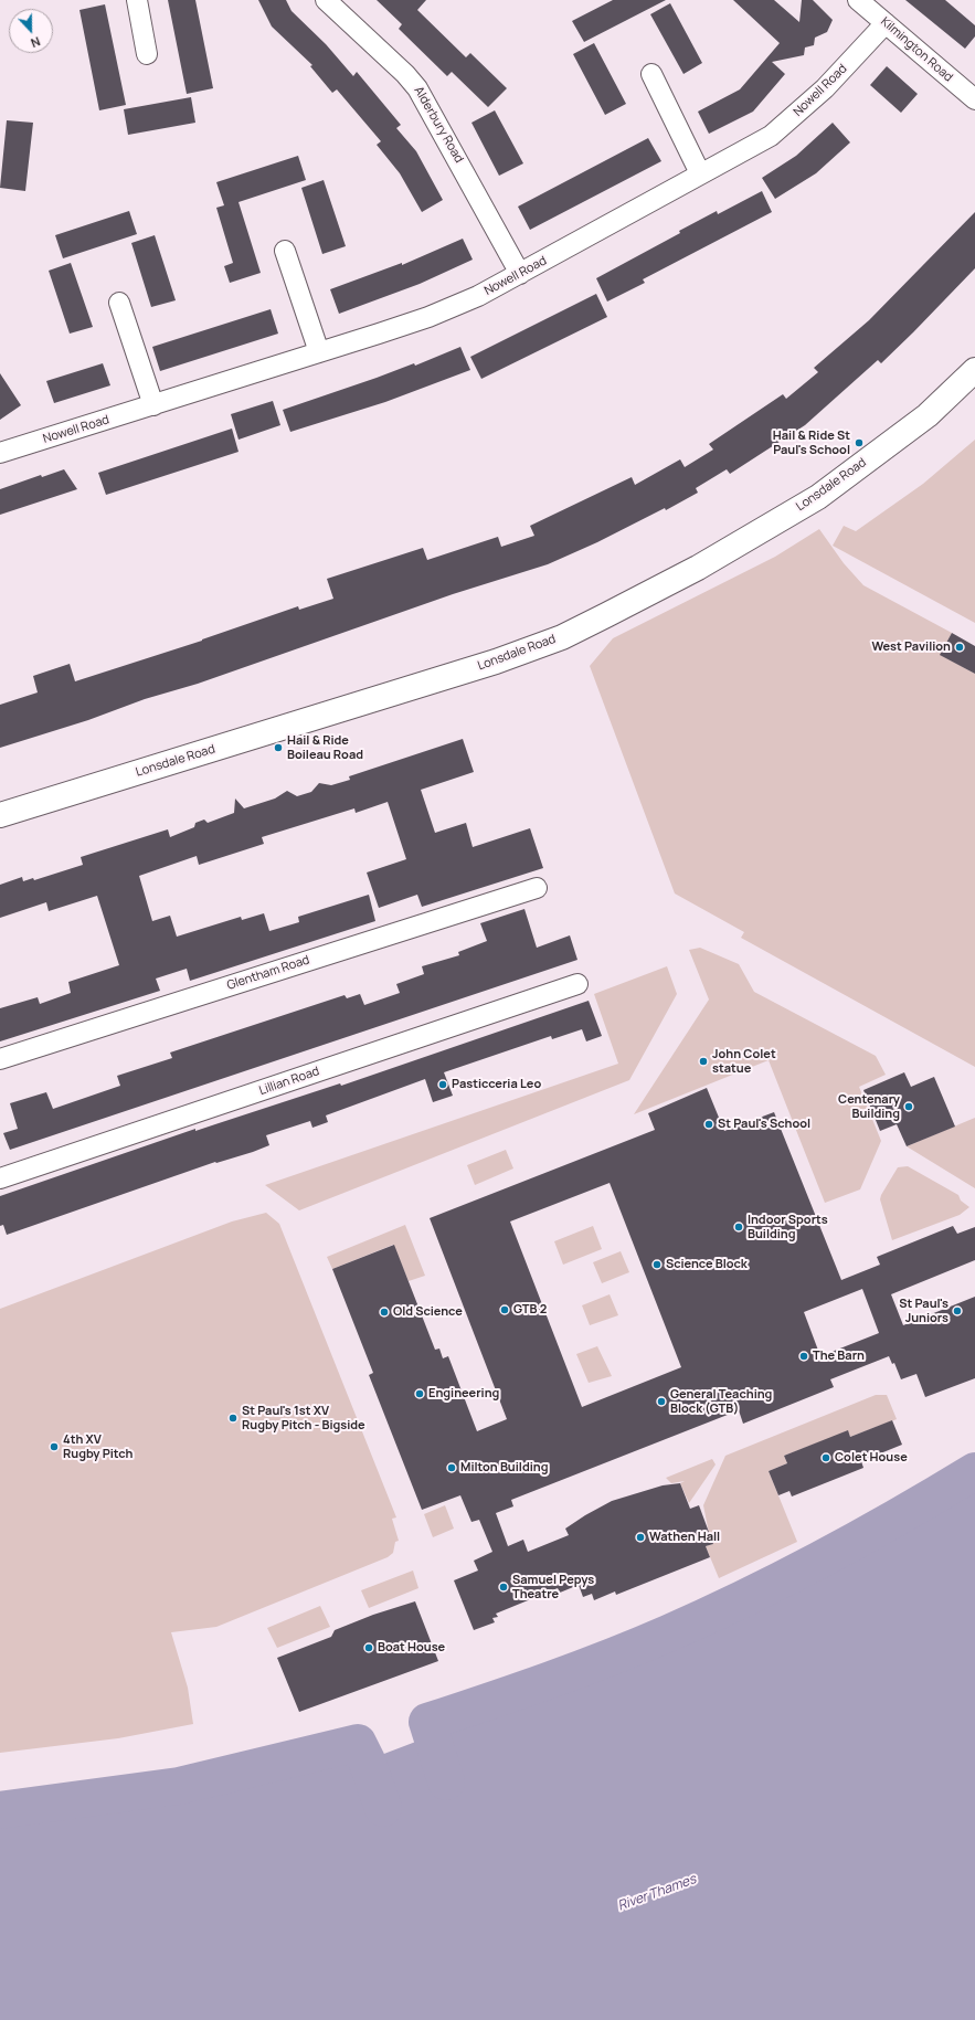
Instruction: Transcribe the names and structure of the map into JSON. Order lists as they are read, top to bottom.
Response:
{
  "streets": {
    "main road": ["Lonsdale Road"],
    "street": [
      "Kilmington Road",
      "Nowell Road",
      "Alderbury Road",
      "Glentham Road",
      "Lillian Road"
    ]
  },
  "crossings": [
    ["Kilmington Road", "Nowell Road"],
    ["Nowell Road", "Alderbury Road"]
  ],
  "water": ["River Thames"],
  "places": [
    "Hail & Ride St Paul's School",
    "West Pavilion",
    "Hail & Ride Boileau Road",
    "John Colet statue",
    "Pasticceria Leo",
    "Centenary Building",
    "St Paul's School",
    "Indoor Sports Building",
    "Science Block",
    "GTB 2",
    "St Paul's Juniors",
    "Old Science",
    "The Barn",
    "Engineering",
    "General Teaching Block (GTB)",
    "St Paul's 1st XV Rugby Pitch - Bigside",
    "4th XV Rugby Pitch",
    "Colet House",
    "Milton Building",
    "Wathen Hall",
    "Samuel Pepys Theatre",
    "Boat House"
  ],
  "north": "bottom"
}
